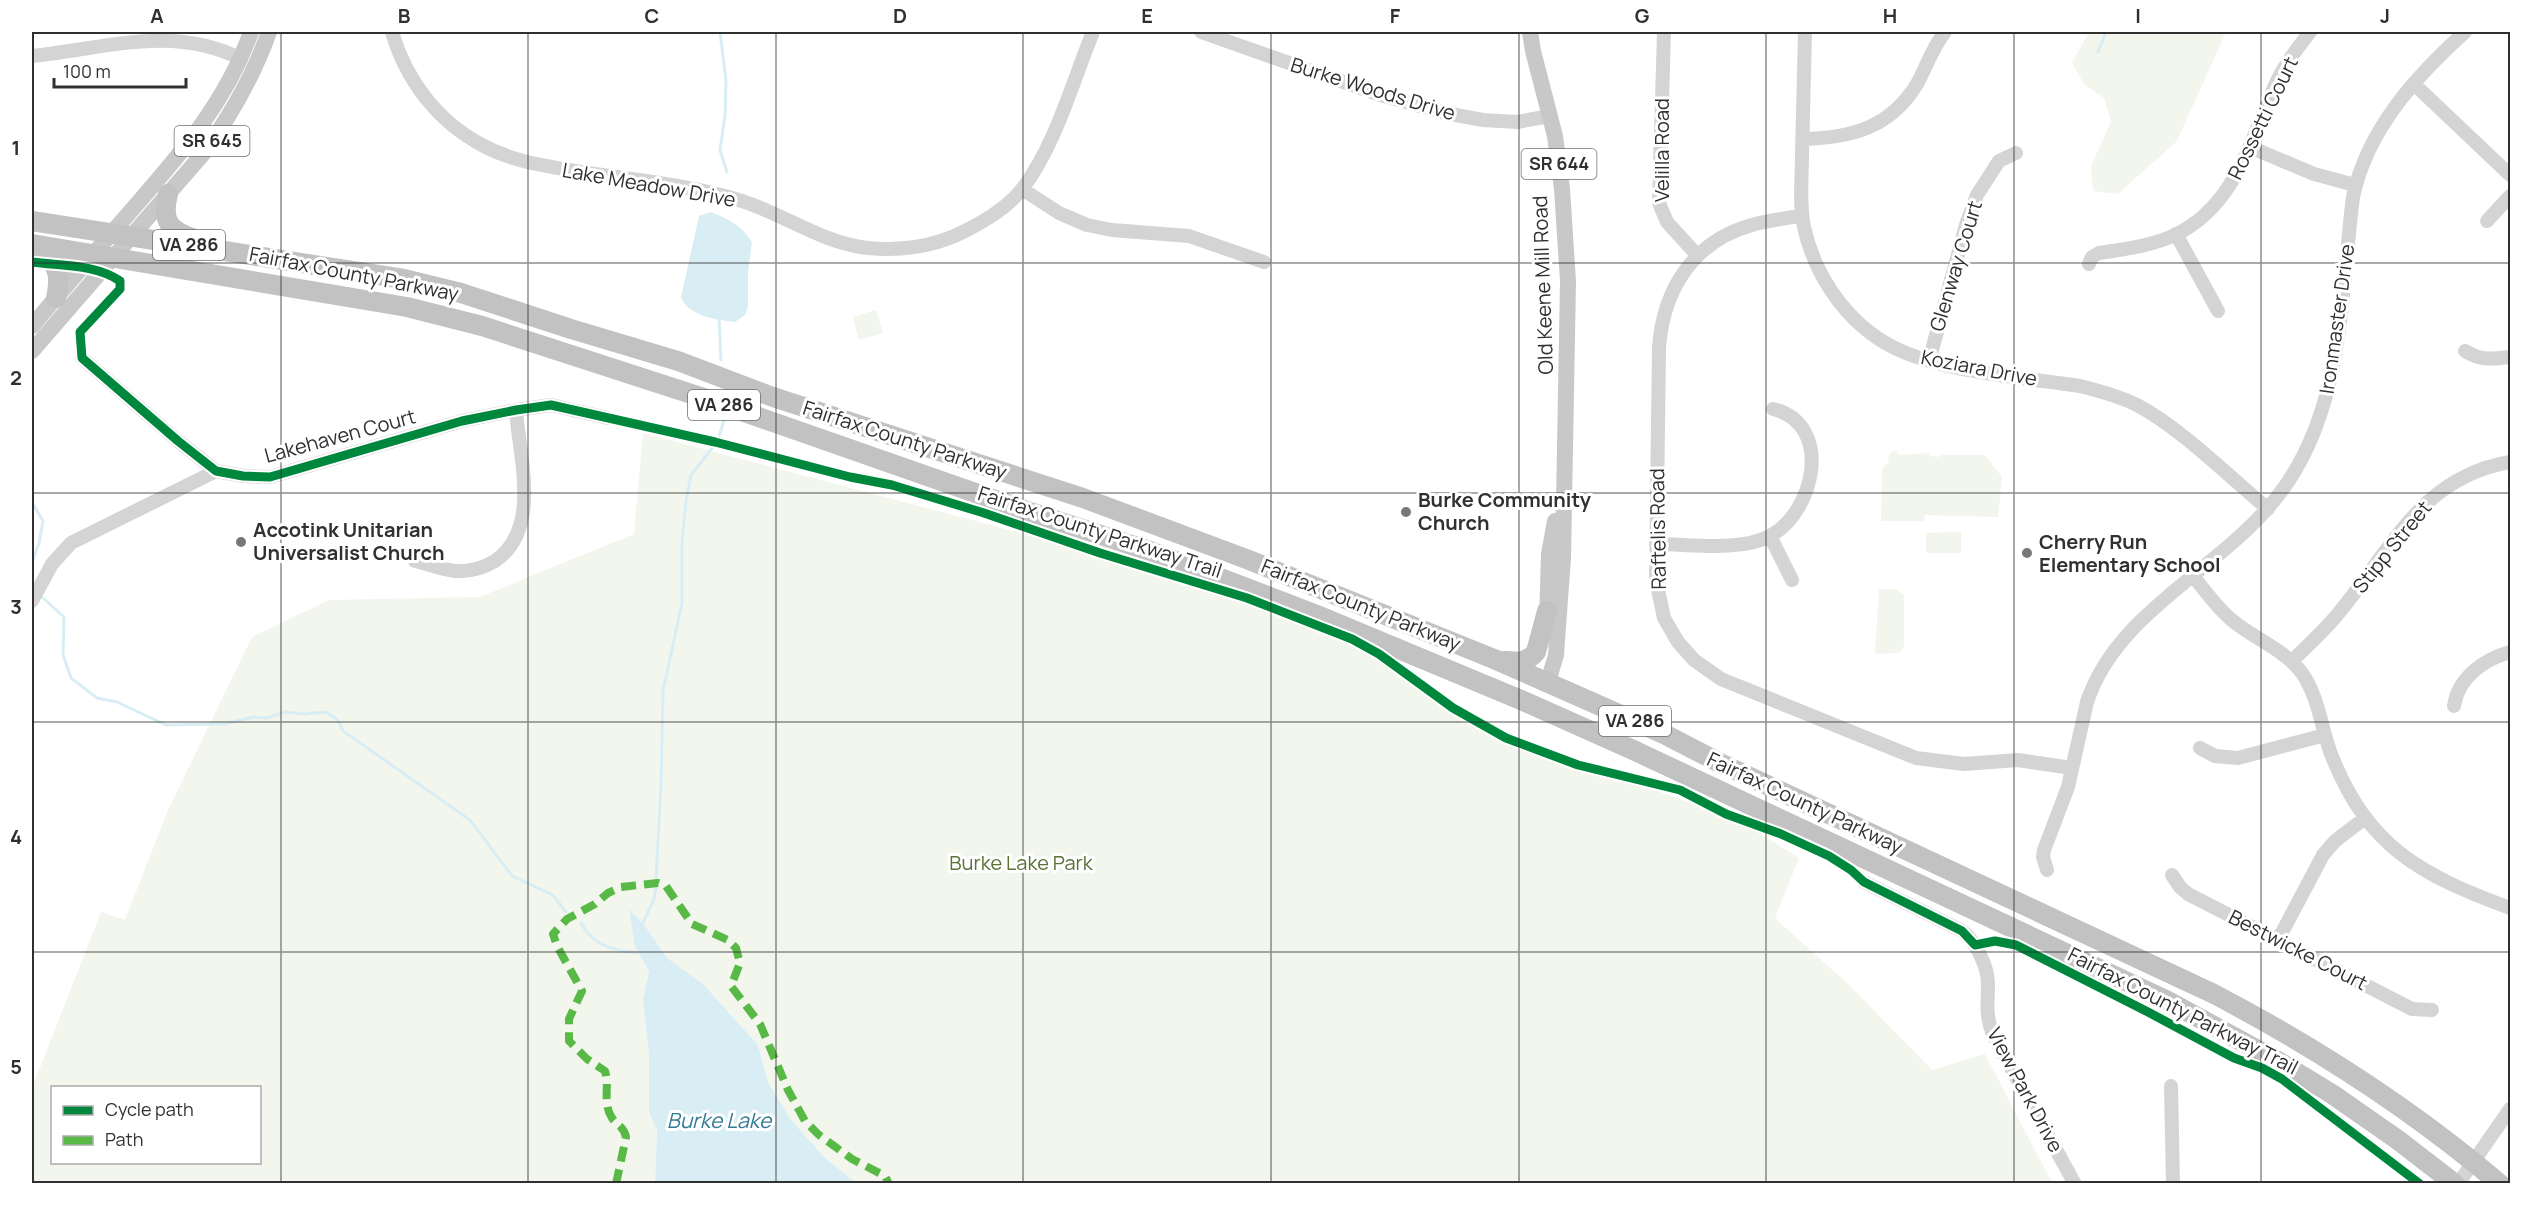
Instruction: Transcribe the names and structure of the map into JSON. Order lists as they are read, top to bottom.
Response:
{
  "streets": {
    "highway": ["VA 286", "Fairfax County Parkway"],
    "main road": ["SR 645", "SR 644", "Old Keene Mill Road"],
    "street": [
      "Burke Woods Drive",
      "Rossetti Court",
      "Velilla Road",
      "Lake Meadow Drive",
      "Glenway Court",
      "Ironmaster Drive",
      "Koziara Drive",
      "Lakehaven Court",
      "Raftelis Road",
      "Stipp Street",
      "Bestwicke Court",
      "View Park Drive"
    ],
    "cycle path": ["Fairfax County Parkway Trail"]
  },
  "crossings": [
    ["Burke Woods Drive", "Old Keene Mill Road"],
    ["SR 645", "Fairfax County Parkway"],
    ["Velilla Road", "Raftelis Road"],
    ["Glenway Court", "Koziara Drive"],
    ["Fairfax County Parkway", "Old Keene Mill Road"],
    ["Ironmaster Drive", "Koziara Drive"],
    ["Ironmaster Drive", "Raftelis Road"],
    ["Koziara Drive", "Raftelis Road"]
  ],
  "water": ["Burke Lake"],
  "parks": ["Burke Lake Park"],
  "places": ["Burke Community Church", "Accotink Unitarian Universalist Church", "Cherry Run Elementary School"],
  "legend": ["Cycle path", "Path"],
  "scale_bar": "100 m",
  "grid": {
    "columns": [
      "A",
      "B",
      "C",
      "D",
      "E",
      "F",
      "G",
      "H",
      "I",
      "J"
    ],
    "rows": [
      "1",
      "2",
      "3",
      "4",
      "5"
    ]
  }
}
